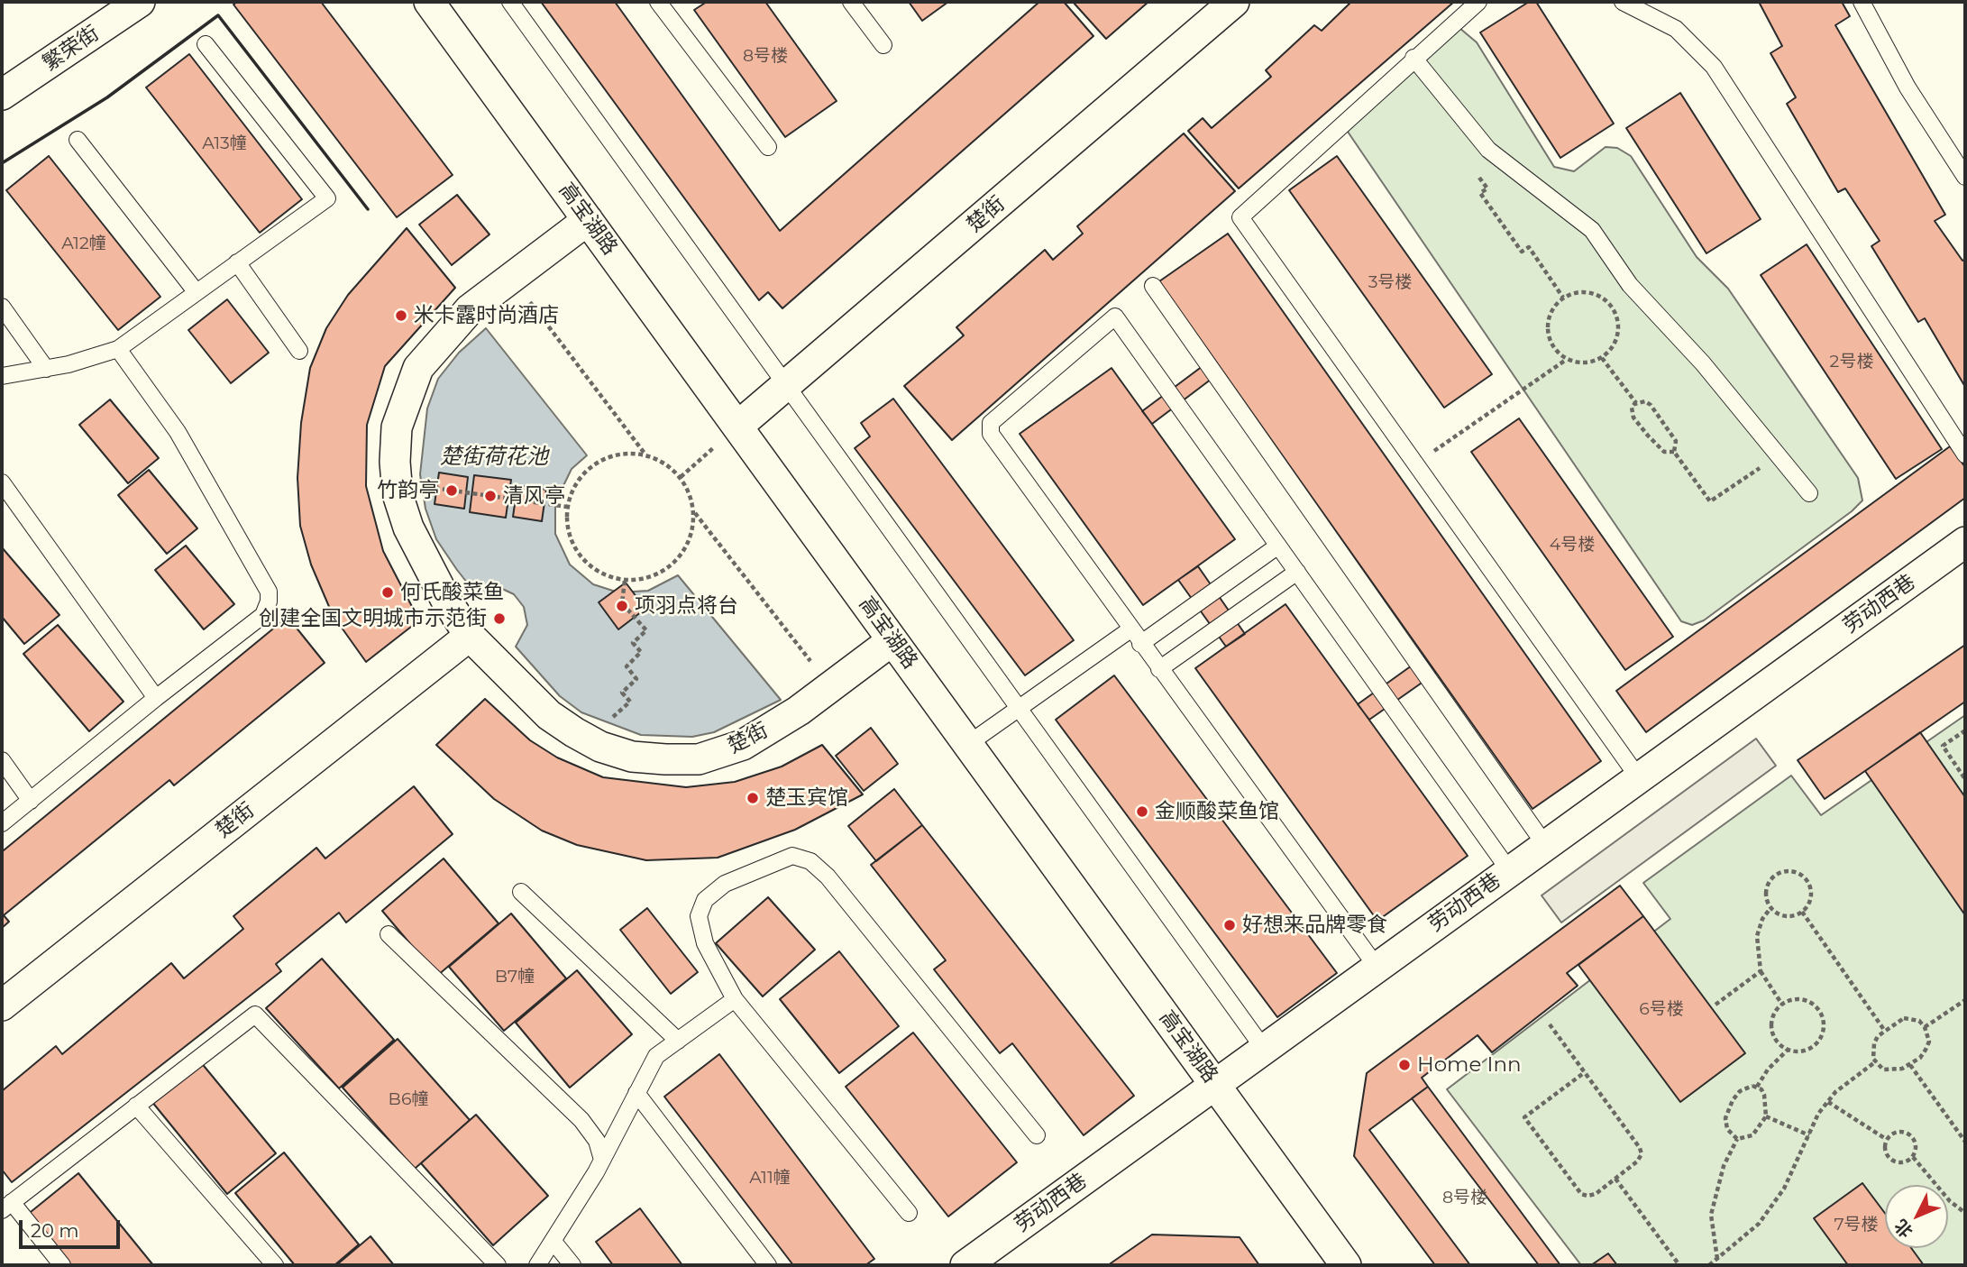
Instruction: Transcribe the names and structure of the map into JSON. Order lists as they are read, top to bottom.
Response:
{
  "streets": {
    "street": [
      "繁荣街",
      "楚街",
      "高宝湖路",
      "劳动西巷"
    ]
  },
  "crossings": [
    ["楚街", "高宝湖路"],
    ["高宝湖路", "劳动西巷"]
  ],
  "water": ["楚街荷花池"],
  "places": [
    "米卡露时尚酒店",
    "竹韵亭",
    "清风亭",
    "何氏酸菜鱼",
    "项羽点将台",
    "创建全国文明城市示范街",
    "楚玉宾馆",
    "金顺酸菜鱼馆",
    "好想来品牌零食",
    "Home Inn"
  ],
  "house_numbers": [
    "8号楼",
    "A13幢",
    "A12幢",
    "3号楼",
    "2号楼",
    "4号楼",
    "B7幢",
    "6号楼",
    "B6幢",
    "A11幢",
    "8号楼",
    "7号楼"
  ],
  "scale_bar": "20 m",
  "north": "bottom left"
}
